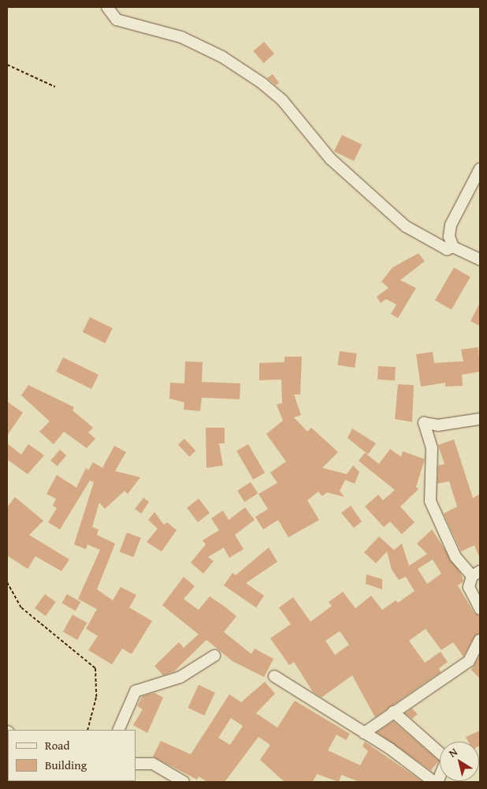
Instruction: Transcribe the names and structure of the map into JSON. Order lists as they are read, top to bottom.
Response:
{
  "legend": ["Road", "Building"],
  "north": "top left"
}
